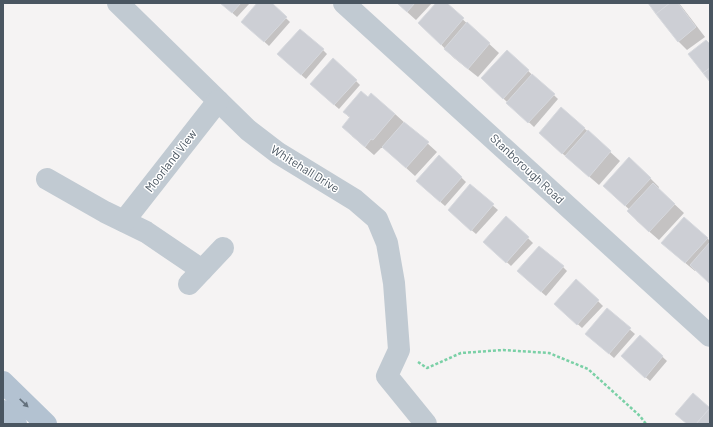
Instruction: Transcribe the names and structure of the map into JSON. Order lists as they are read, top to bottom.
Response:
{
  "streets": {
    "street": ["Moorland View", "Whitehall Drive", "Stanborough Road"]
  },
  "crossings": [
    ["Moorland View", "Whitehall Drive"]
  ]
}
